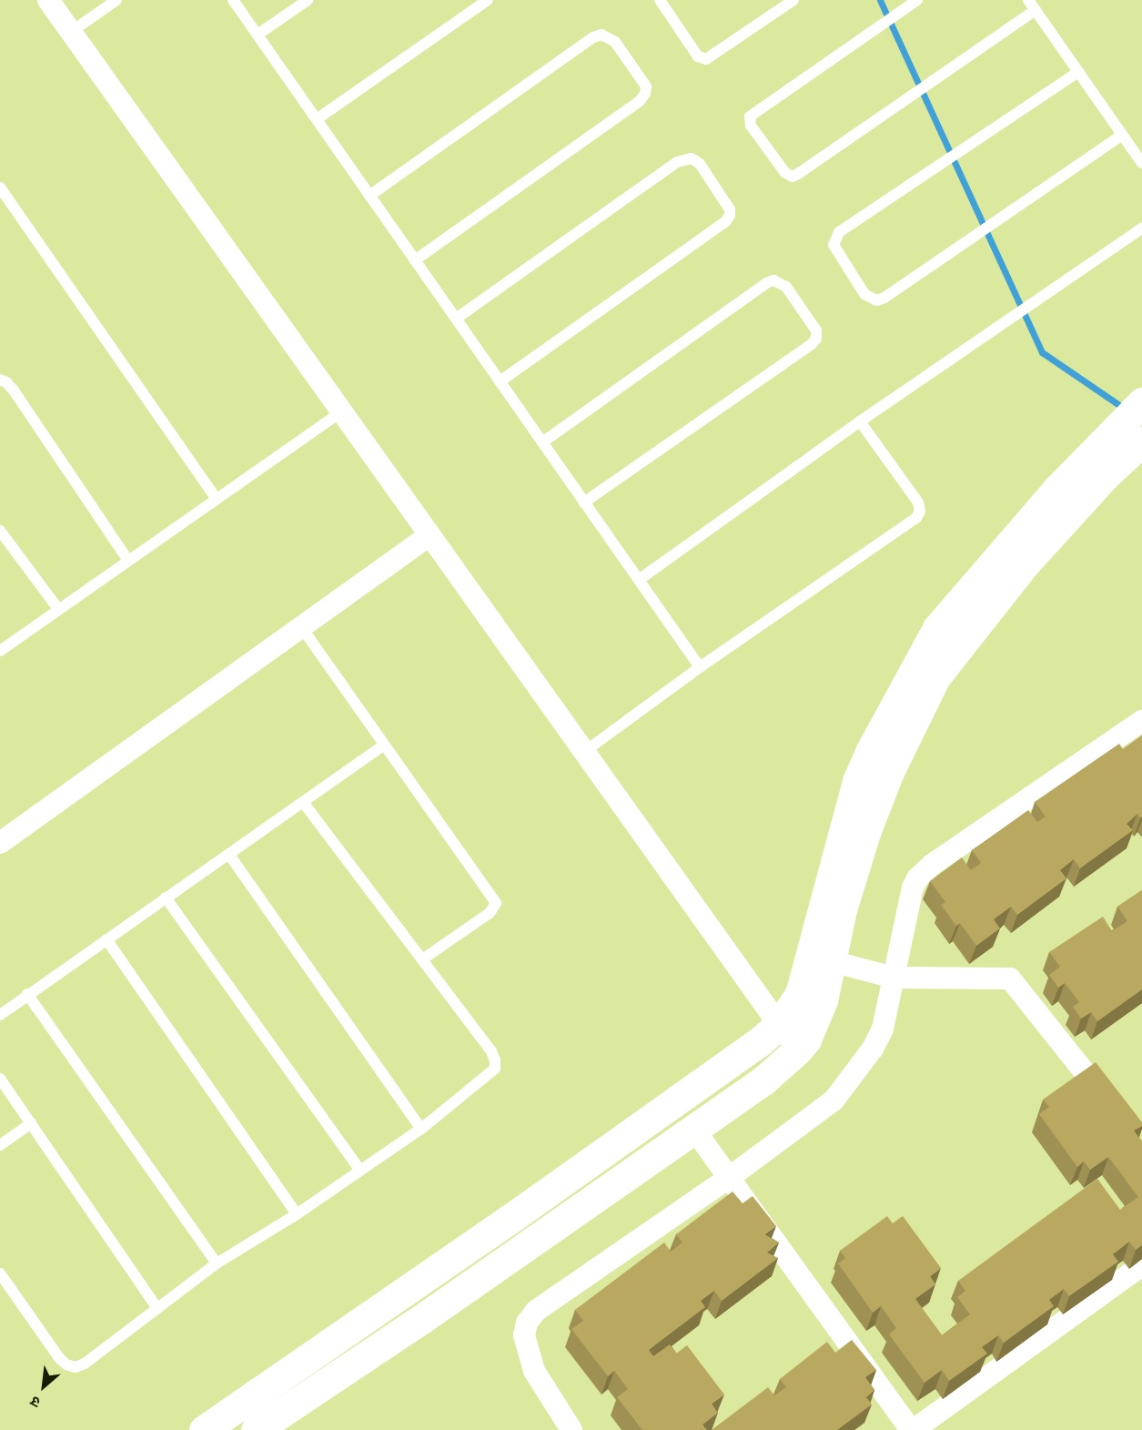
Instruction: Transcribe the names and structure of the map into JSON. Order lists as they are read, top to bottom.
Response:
{
  "north": "bottom left"
}
